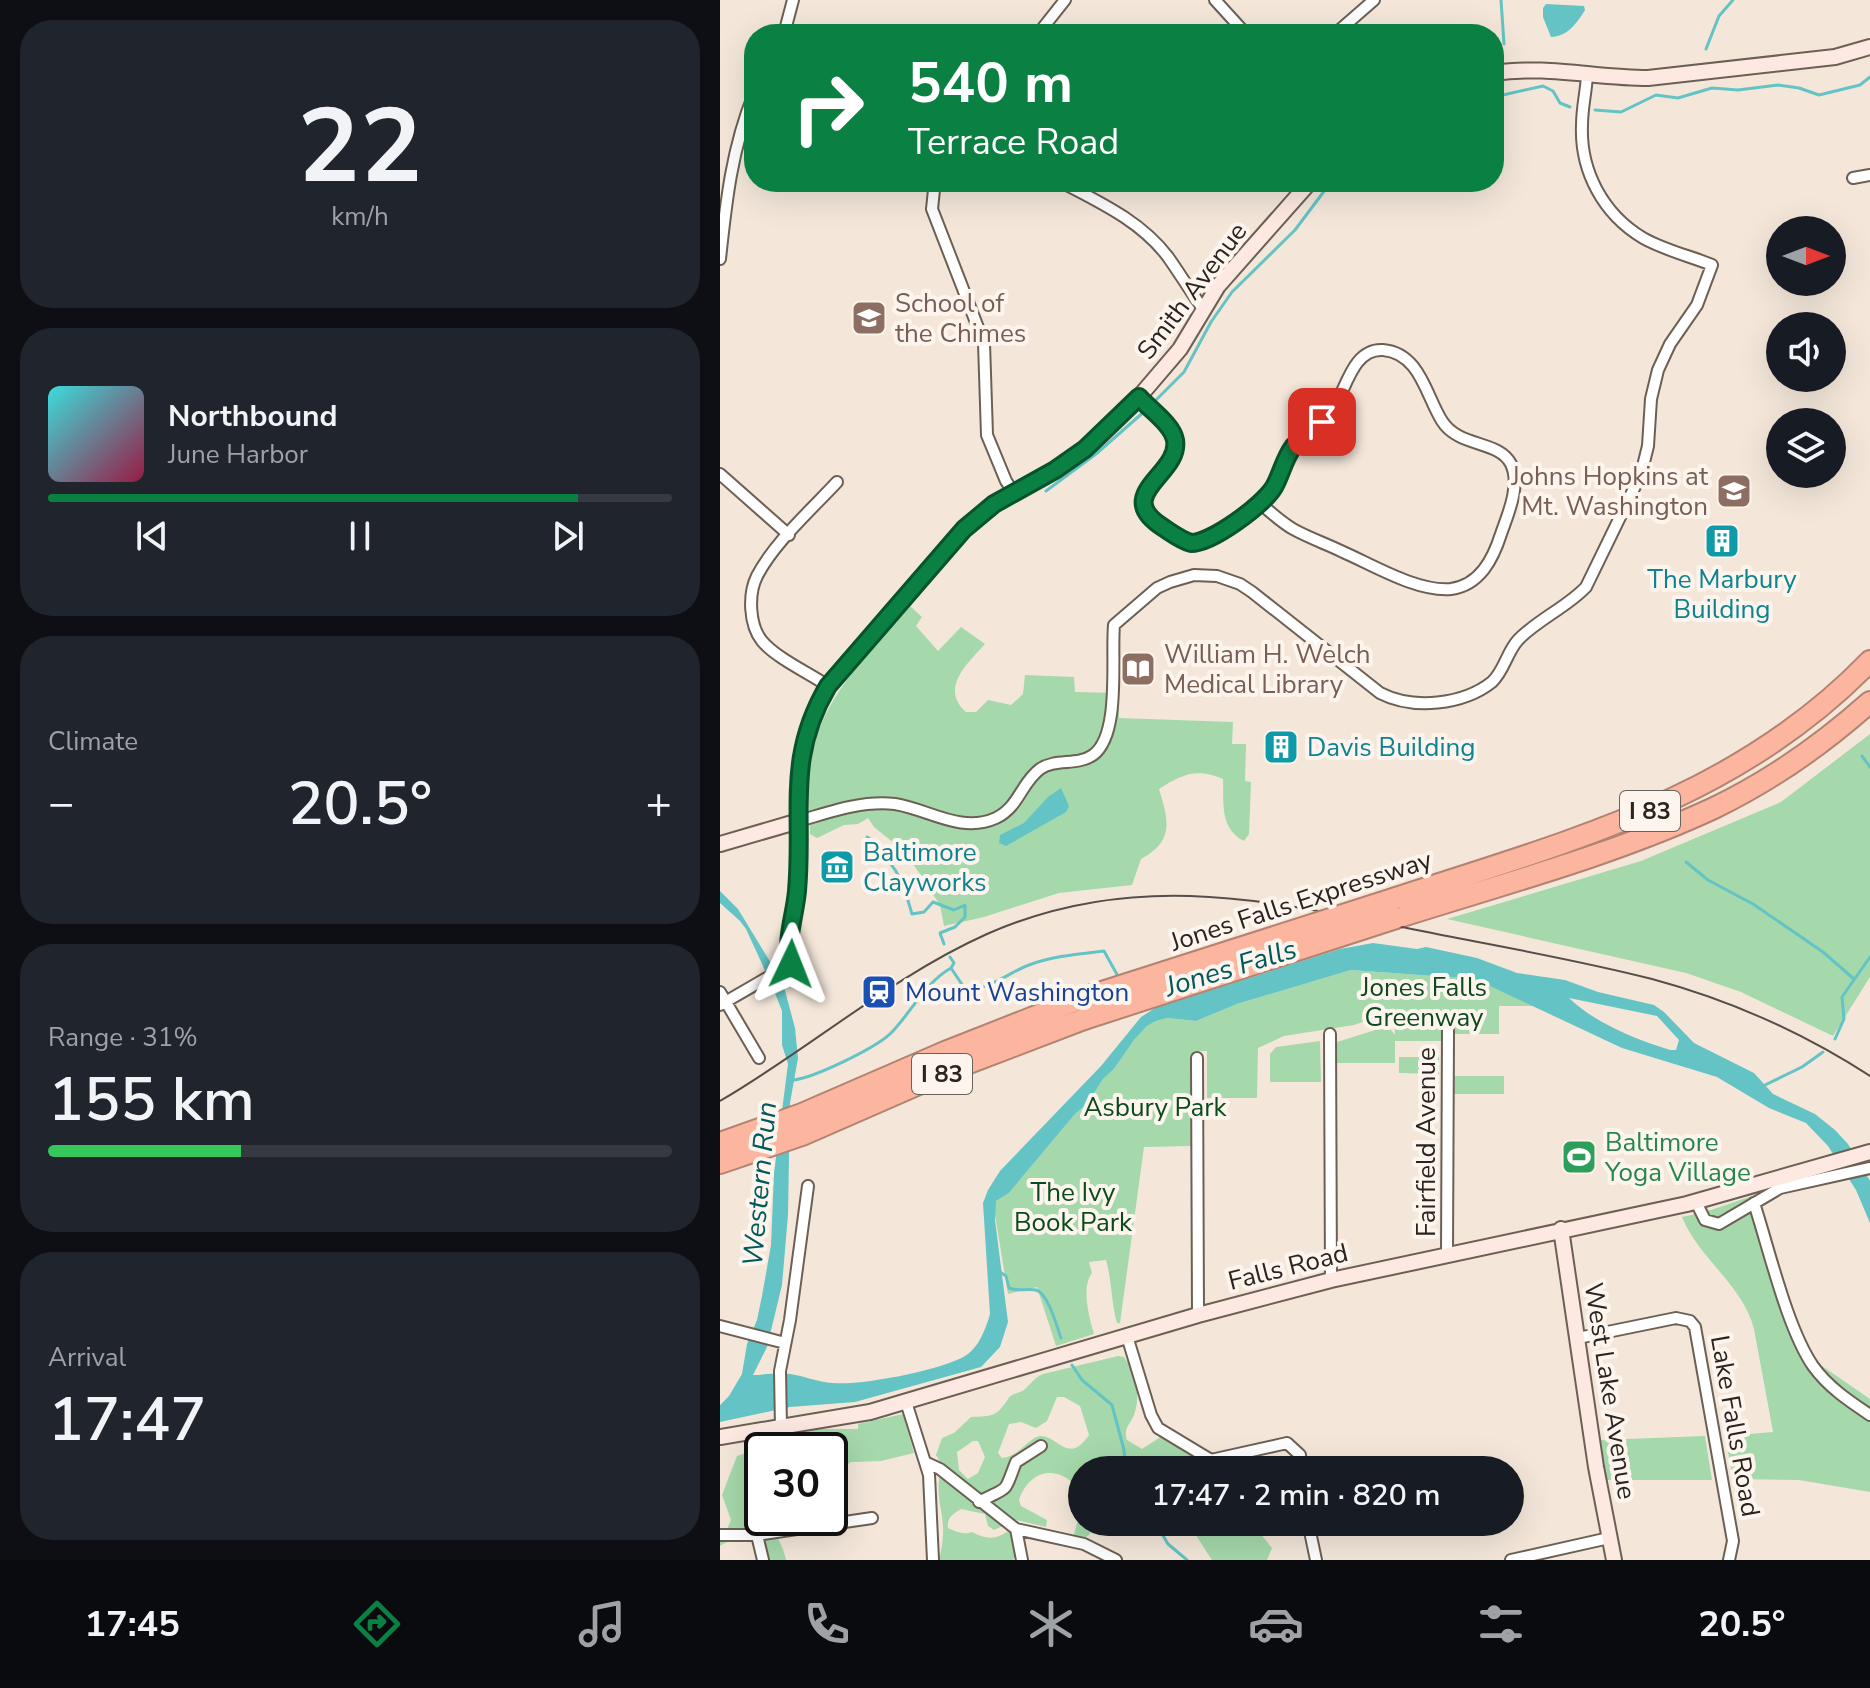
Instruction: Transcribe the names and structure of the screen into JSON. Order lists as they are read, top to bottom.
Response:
{
  "streets": {
    "highway": ["I 83", "Jones Falls Expressway"],
    "main road": ["Smith Avenue", "Falls Road", "West Lake Avenue"],
    "street": ["Fairfield Avenue", "Lake Falls Road"]
  },
  "crossings": [
    ["Fairfield Avenue", "Falls Road"],
    ["Falls Road", "West Lake Avenue"],
    ["West Lake Avenue", "Lake Falls Road"]
  ],
  "water": ["Jones Falls", "Western Run"],
  "parks": ["Jones Falls Greenway", "Asbury Park", "The Ivy Book Park"],
  "places": {
    "school or university": ["School of the Chimes", "Johns Hopkins at Mt. Washington"],
    "building": ["The Marbury Building", "Davis Building"],
    "library": ["William H. Welch Medical Library"],
    "museum": ["Baltimore Clayworks"],
    "station": ["Mount Washington"],
    "sports": ["Baltimore Yoga Village"]
  },
  "north": "right",
  "page": {
    "tile": [
      ["22", "km/h"],
      "Climate",
      ["Range · 31%", "155 km"],
      ["Arrival", "17:47"]
    ],
    "turn": ["540 m", "Terrace Road"],
    "song": ["Northbound", "June Harbor"],
    "heat": ["−", "20.5°", "+"],
    "limit": "30",
    "trip": "17:47 · 2 min · 820 m",
    "tabs": ["17:45", "20.5°"]
  }
}
